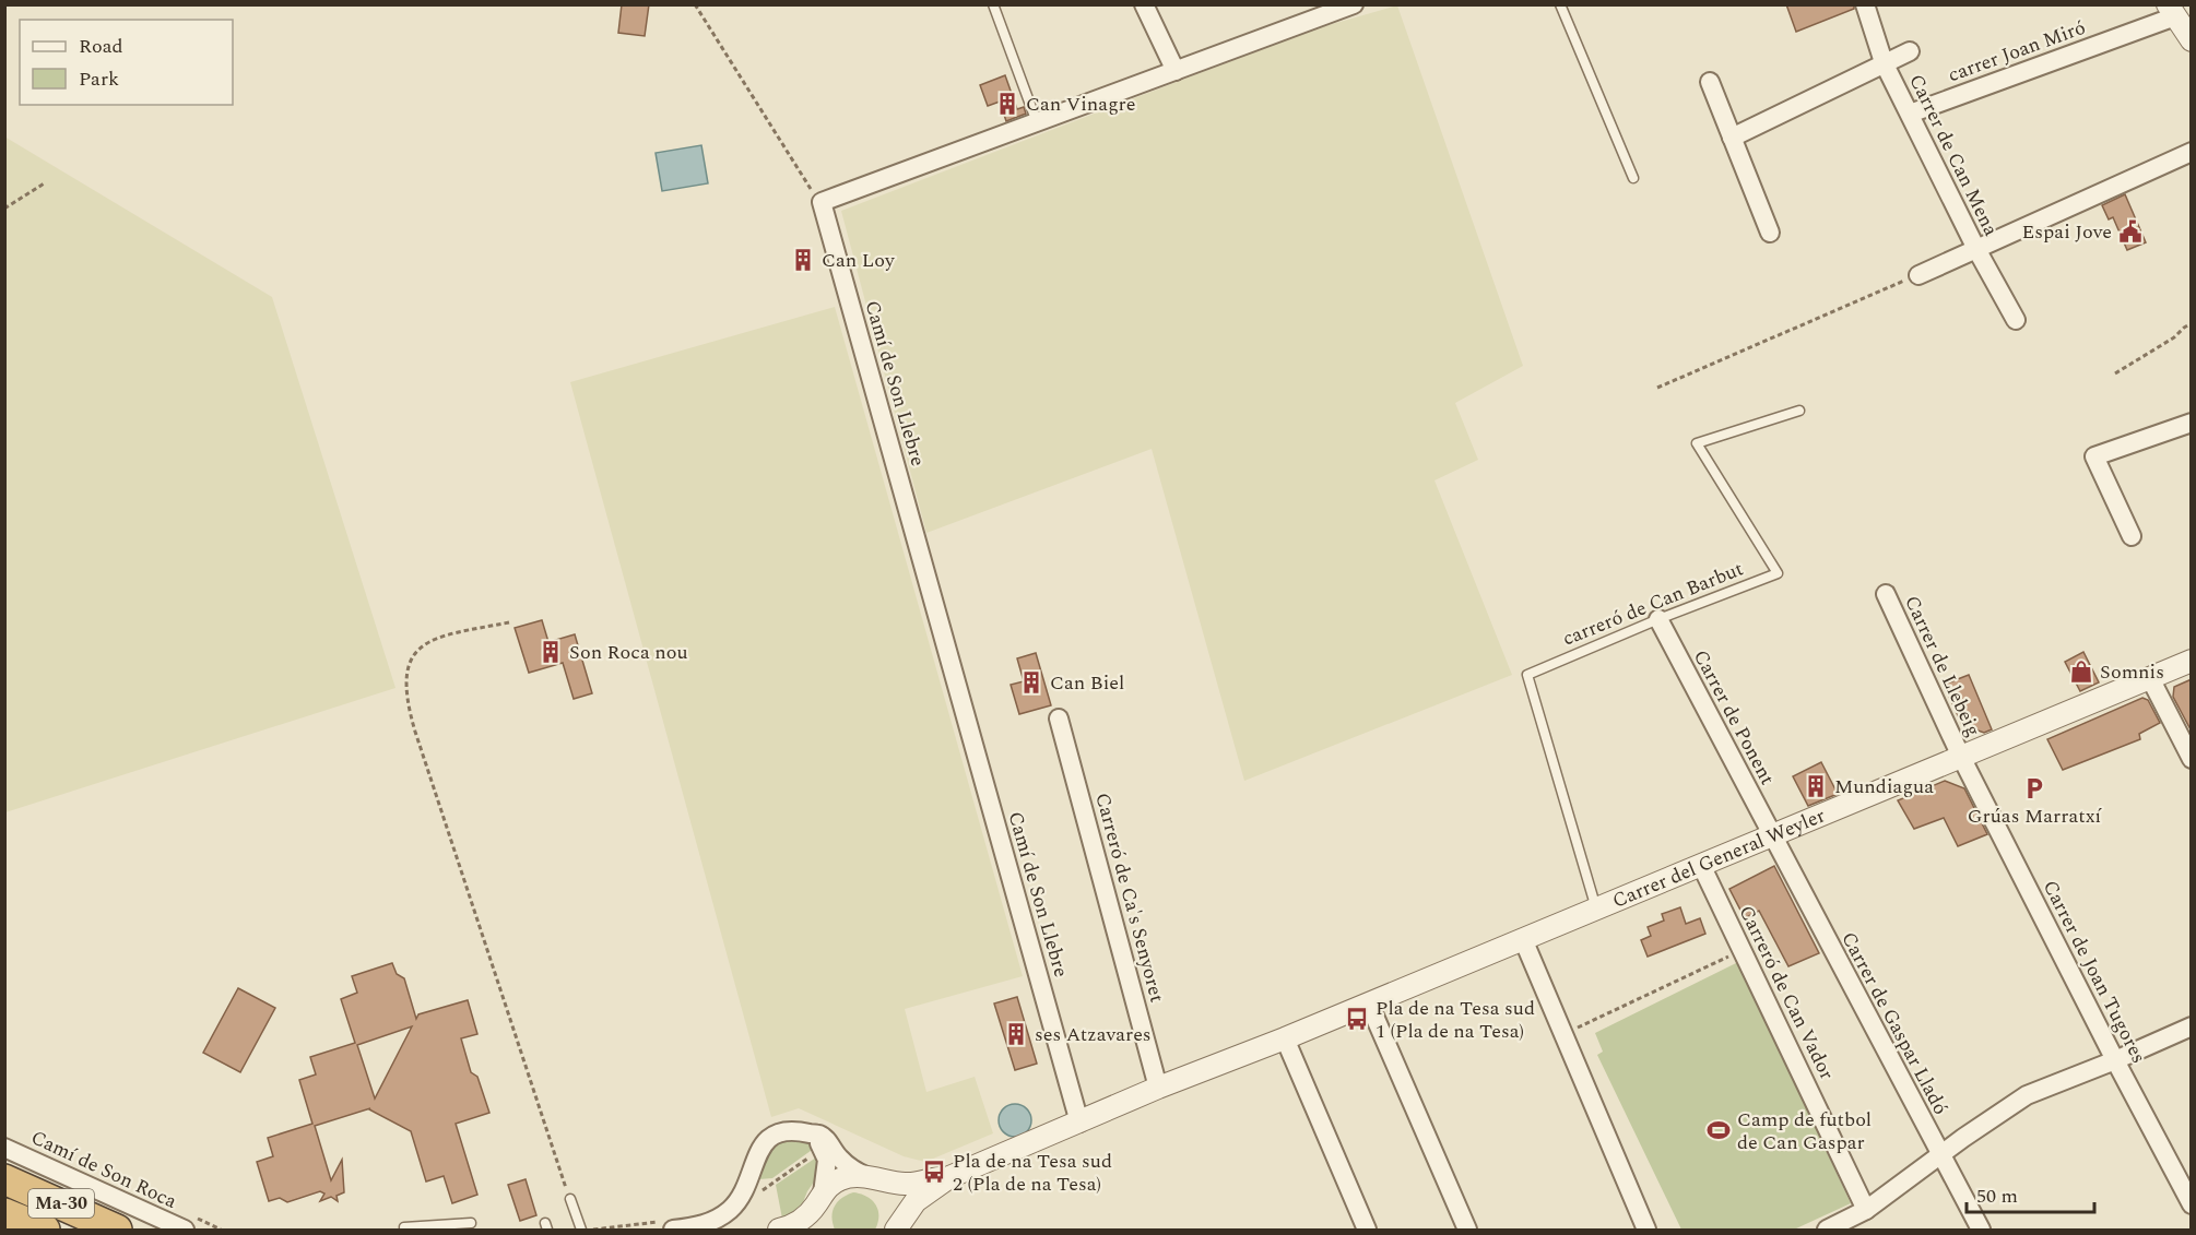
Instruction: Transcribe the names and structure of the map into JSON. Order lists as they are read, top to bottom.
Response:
{
  "streets": {
    "highway": ["Ma-30"],
    "street": [
      "carrer Joan Miró",
      "Carrer de Can Mena",
      "Camí de Son Llebre",
      "Carrer de Llebeig",
      "Carrer de Ponent",
      "Carrer del General Weyler",
      "Carreró de Ca's Senyoret",
      "Carrer de Joan Tugores",
      "Carreró de Can Vador",
      "Carrer de Gaspar Lladó",
      "Camí de Son Roca"
    ],
    "lane": ["carreró de Can Barbut"]
  },
  "crossings": [
    ["carrer Joan Miró", "Carrer de Can Mena"],
    ["Camí de Son Llebre", "Carrer del General Weyler"],
    ["carreró de Can Barbut", "Carrer de Ponent"],
    ["carreró de Can Barbut", "Carrer del General Weyler"],
    ["Carrer de Llebeig", "Carrer del General Weyler"],
    ["Carrer de Llebeig", "Carrer de Joan Tugores"],
    ["Carrer de Ponent", "Carrer del General Weyler"],
    ["Carrer de Ponent", "Carrer de Gaspar Lladó"],
    ["Carrer del General Weyler", "Carreró de Ca's Senyoret"],
    ["Carrer del General Weyler", "Carrer de Joan Tugores"],
    ["Carrer del General Weyler", "Carreró de Can Vador"],
    ["Carrer del General Weyler", "Carrer de Gaspar Lladó"]
  ],
  "places": {
    "building": [
      "Can Vinagre",
      "Can Loy",
      "Son Roca nou",
      "Can Biel",
      "Mundiagua",
      "ses Atzavares"
    ],
    "public building": ["Espai Jove"],
    "shop": ["Somnis"],
    "parking": ["Grúas Marratxí"],
    "bus stop": ["Pla de na Tesa sud 1 (Pla de na Tesa)", "Pla de na Tesa sud 2 (Pla de na Tesa)"],
    "sports": ["Camp de futbol de Can Gaspar"]
  },
  "legend": ["Road", "Park"],
  "scale_bar": "50 m"
}
